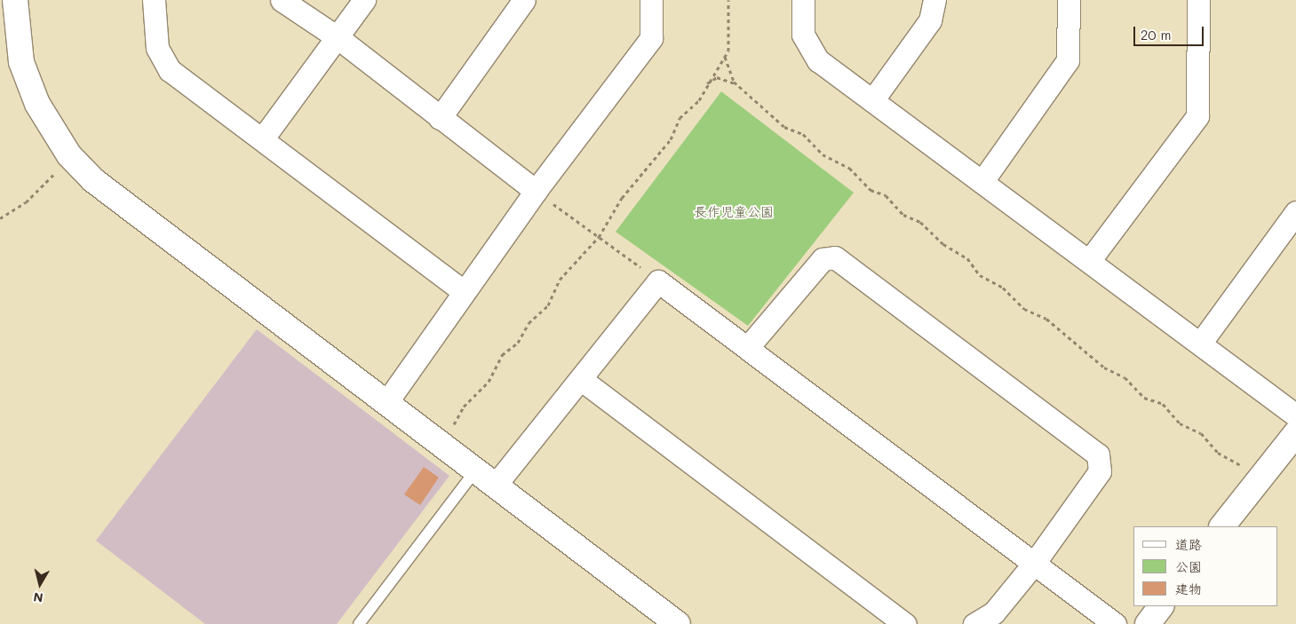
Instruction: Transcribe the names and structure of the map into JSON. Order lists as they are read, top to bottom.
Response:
{
  "parks": ["長作児童公園"],
  "legend": ["道路", "公園", "建物"],
  "scale_bar": "20 m",
  "north": "bottom"
}
